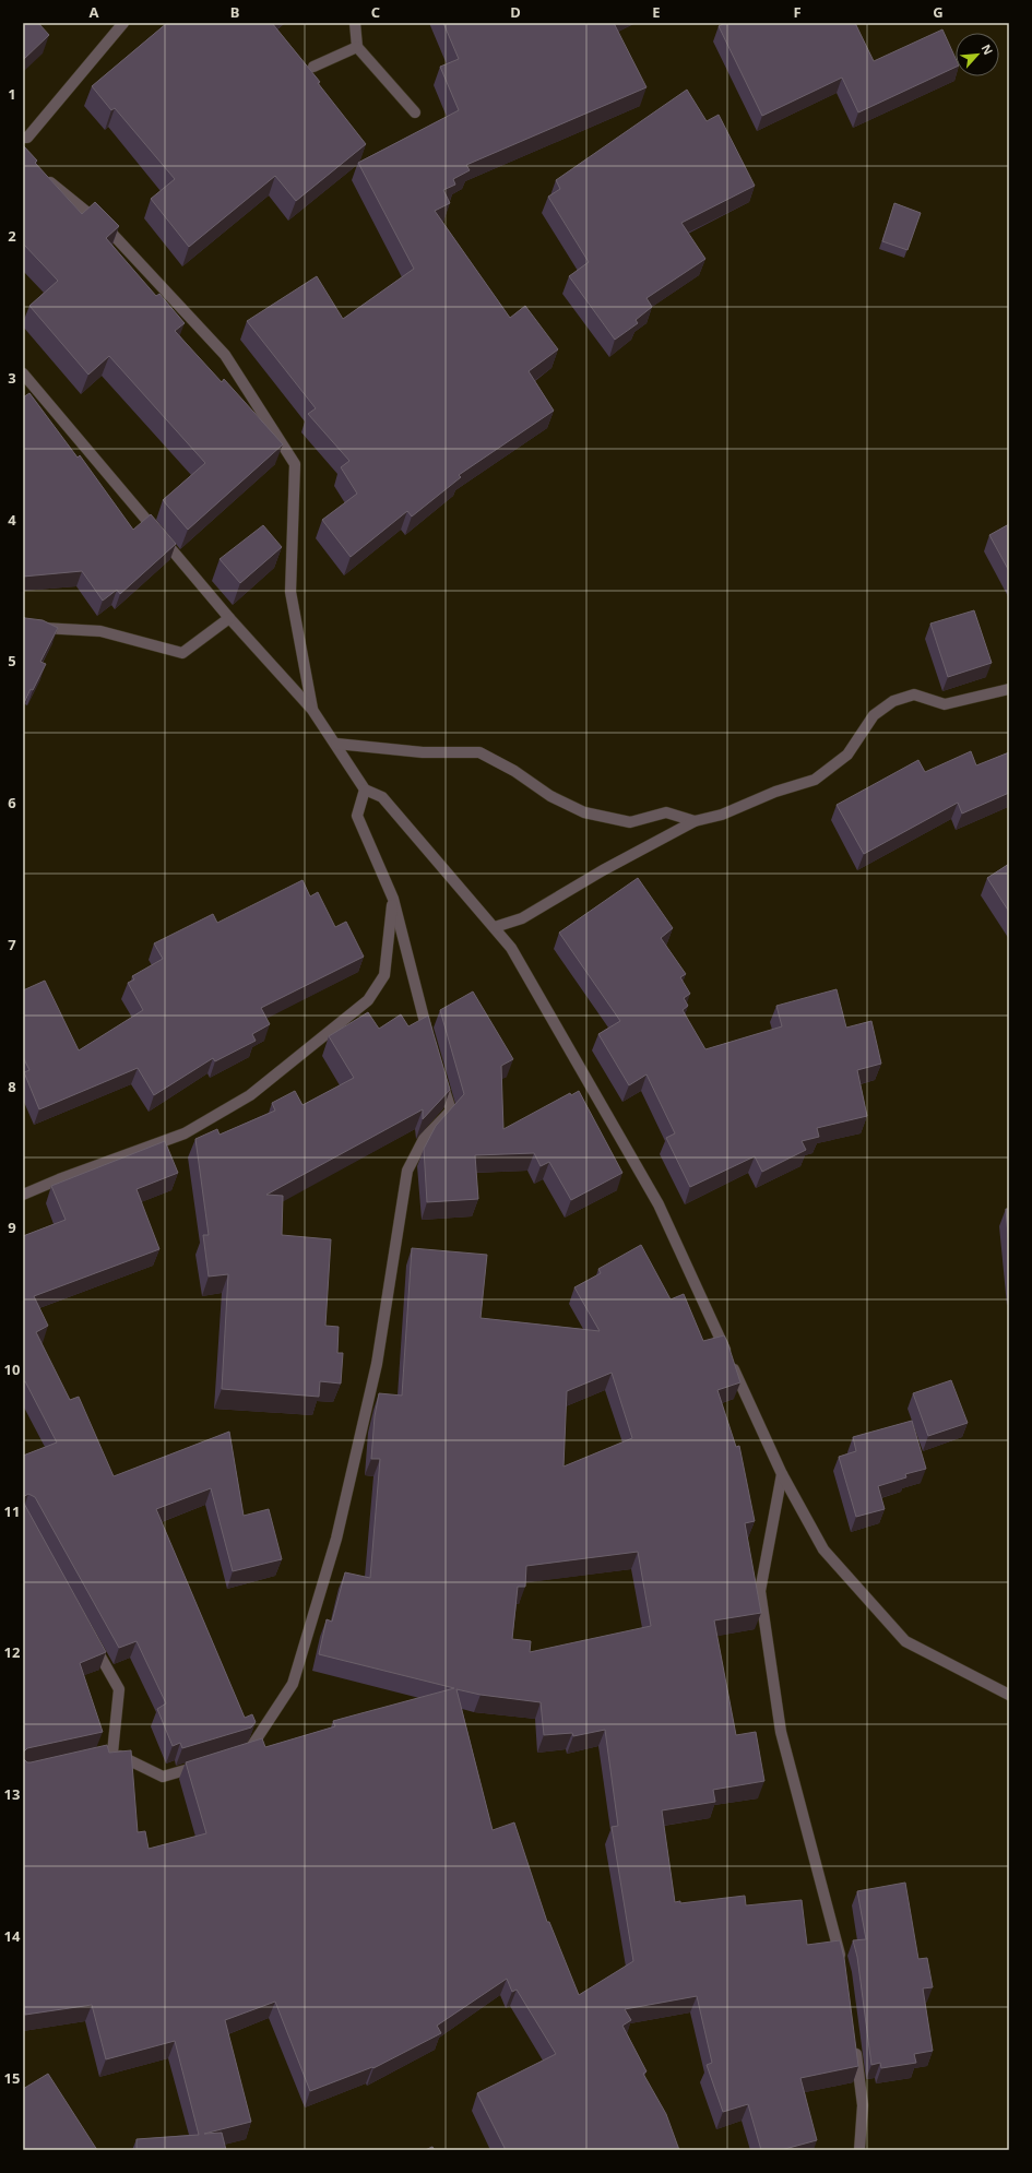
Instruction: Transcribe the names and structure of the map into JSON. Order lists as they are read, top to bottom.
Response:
{
  "north": "top right",
  "grid": {
    "columns": [
      "A",
      "B",
      "C",
      "D",
      "E",
      "F",
      "G"
    ],
    "rows": [
      "1",
      "2",
      "3",
      "4",
      "5",
      "6",
      "7",
      "8",
      "9",
      "10",
      "11",
      "12",
      "13",
      "14",
      "15"
    ]
  }
}
